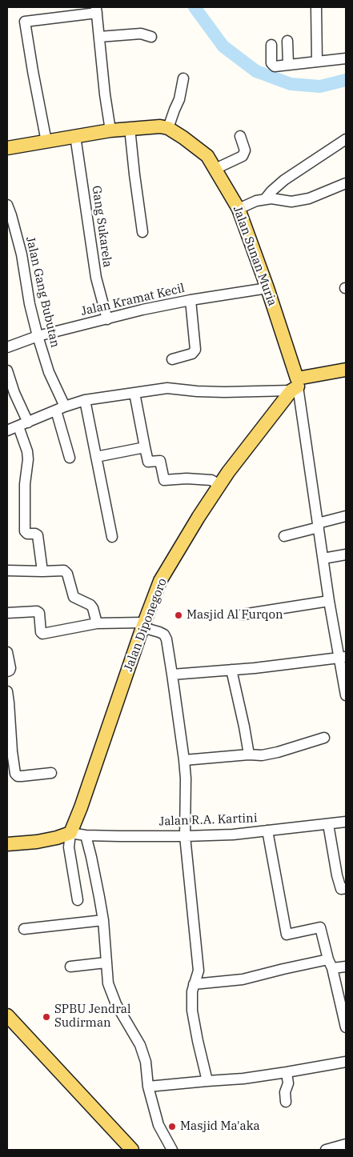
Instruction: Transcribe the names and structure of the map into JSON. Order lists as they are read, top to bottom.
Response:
{
  "streets": {
    "main road": ["Jalan Sunan Muria", "Jalan Diponegoro"],
    "street": [
      "Gang Sukarela",
      "Jalan Gang Bubutan",
      "Jalan Kramat Kecil",
      "Jalan R.A. Kartini"
    ]
  },
  "crossings": [
    ["Gang Sukarela", "Jalan Sunan Muria"],
    ["Gang Sukarela", "Jalan Kramat Kecil"],
    ["Jalan Sunan Muria", "Jalan Kramat Kecil"],
    ["Jalan Sunan Muria", "Jalan Diponegoro"],
    ["Jalan Gang Bubutan", "Jalan Kramat Kecil"],
    ["Jalan Diponegoro", "Jalan R.A. Kartini"]
  ],
  "places": ["Masjid Al Furqon", "SPBU Jendral Sudirman", "Masjid Ma'aka"]
}
